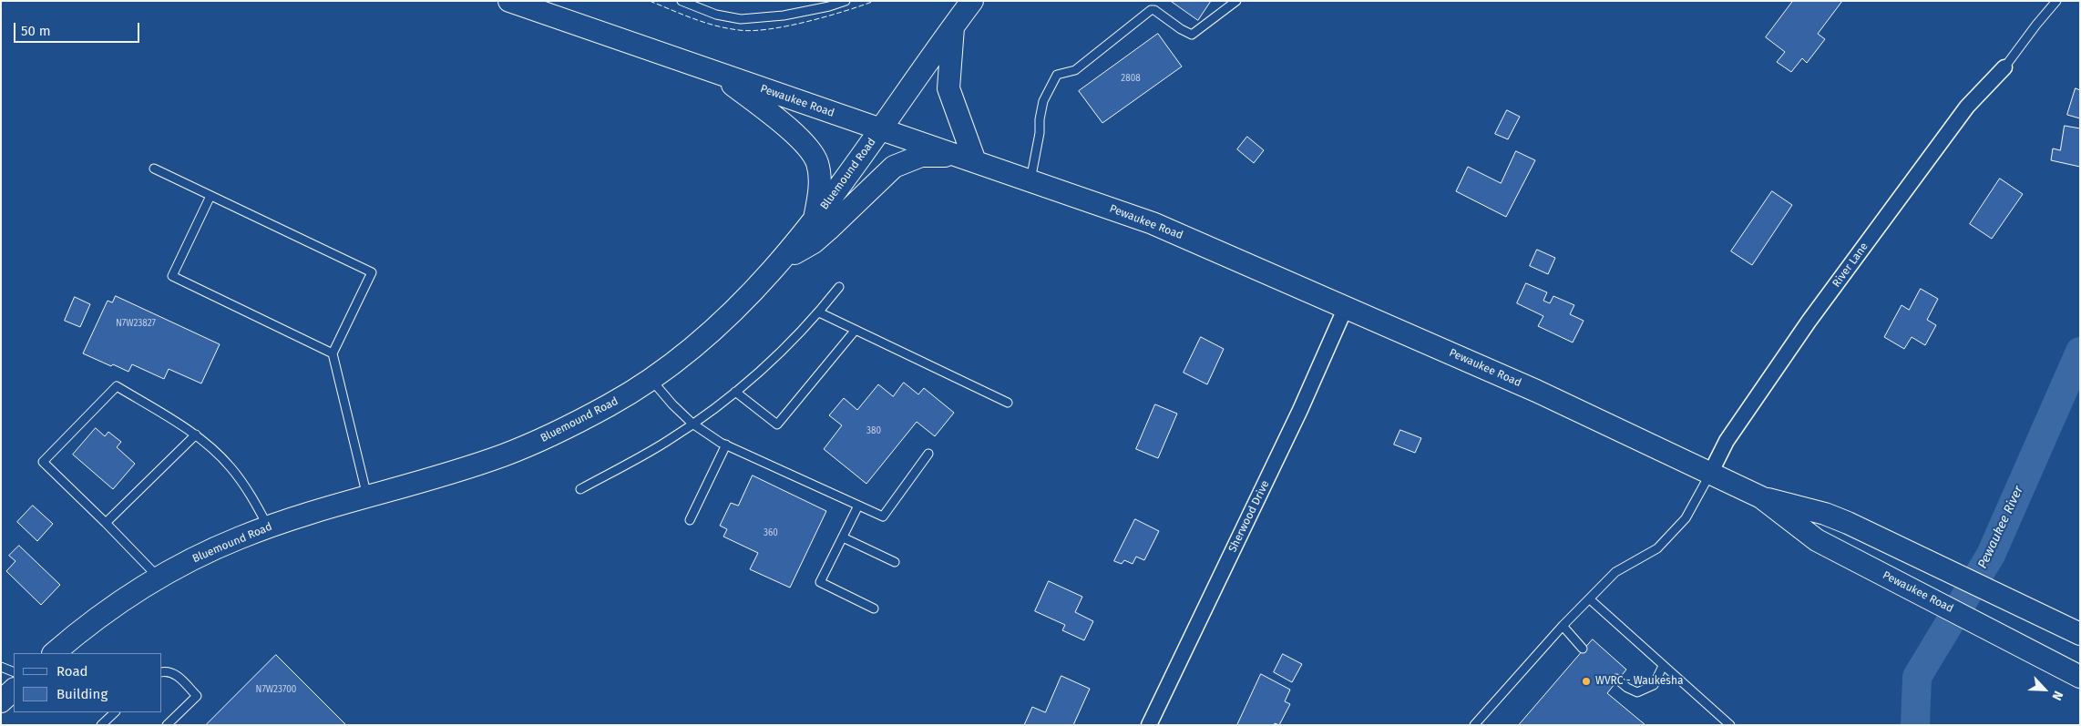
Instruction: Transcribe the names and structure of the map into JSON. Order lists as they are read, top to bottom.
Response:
{
  "streets": {
    "main road": ["Pewaukee Road", "Bluemound Road"],
    "street": ["River Lane", "Sherwood Drive"]
  },
  "crossings": [
    ["Pewaukee Road", "Bluemound Road"],
    ["Pewaukee Road", "River Lane"],
    ["Pewaukee Road", "Sherwood Drive"]
  ],
  "water": ["Pewaukee River"],
  "places": ["WVRC - Waukesha"],
  "house_numbers": [
    "2808",
    "N7W23827",
    "380",
    "360",
    "N7W23700"
  ],
  "legend": ["Road", "Building"],
  "scale_bar": "50 m",
  "north": "bottom right"
}
